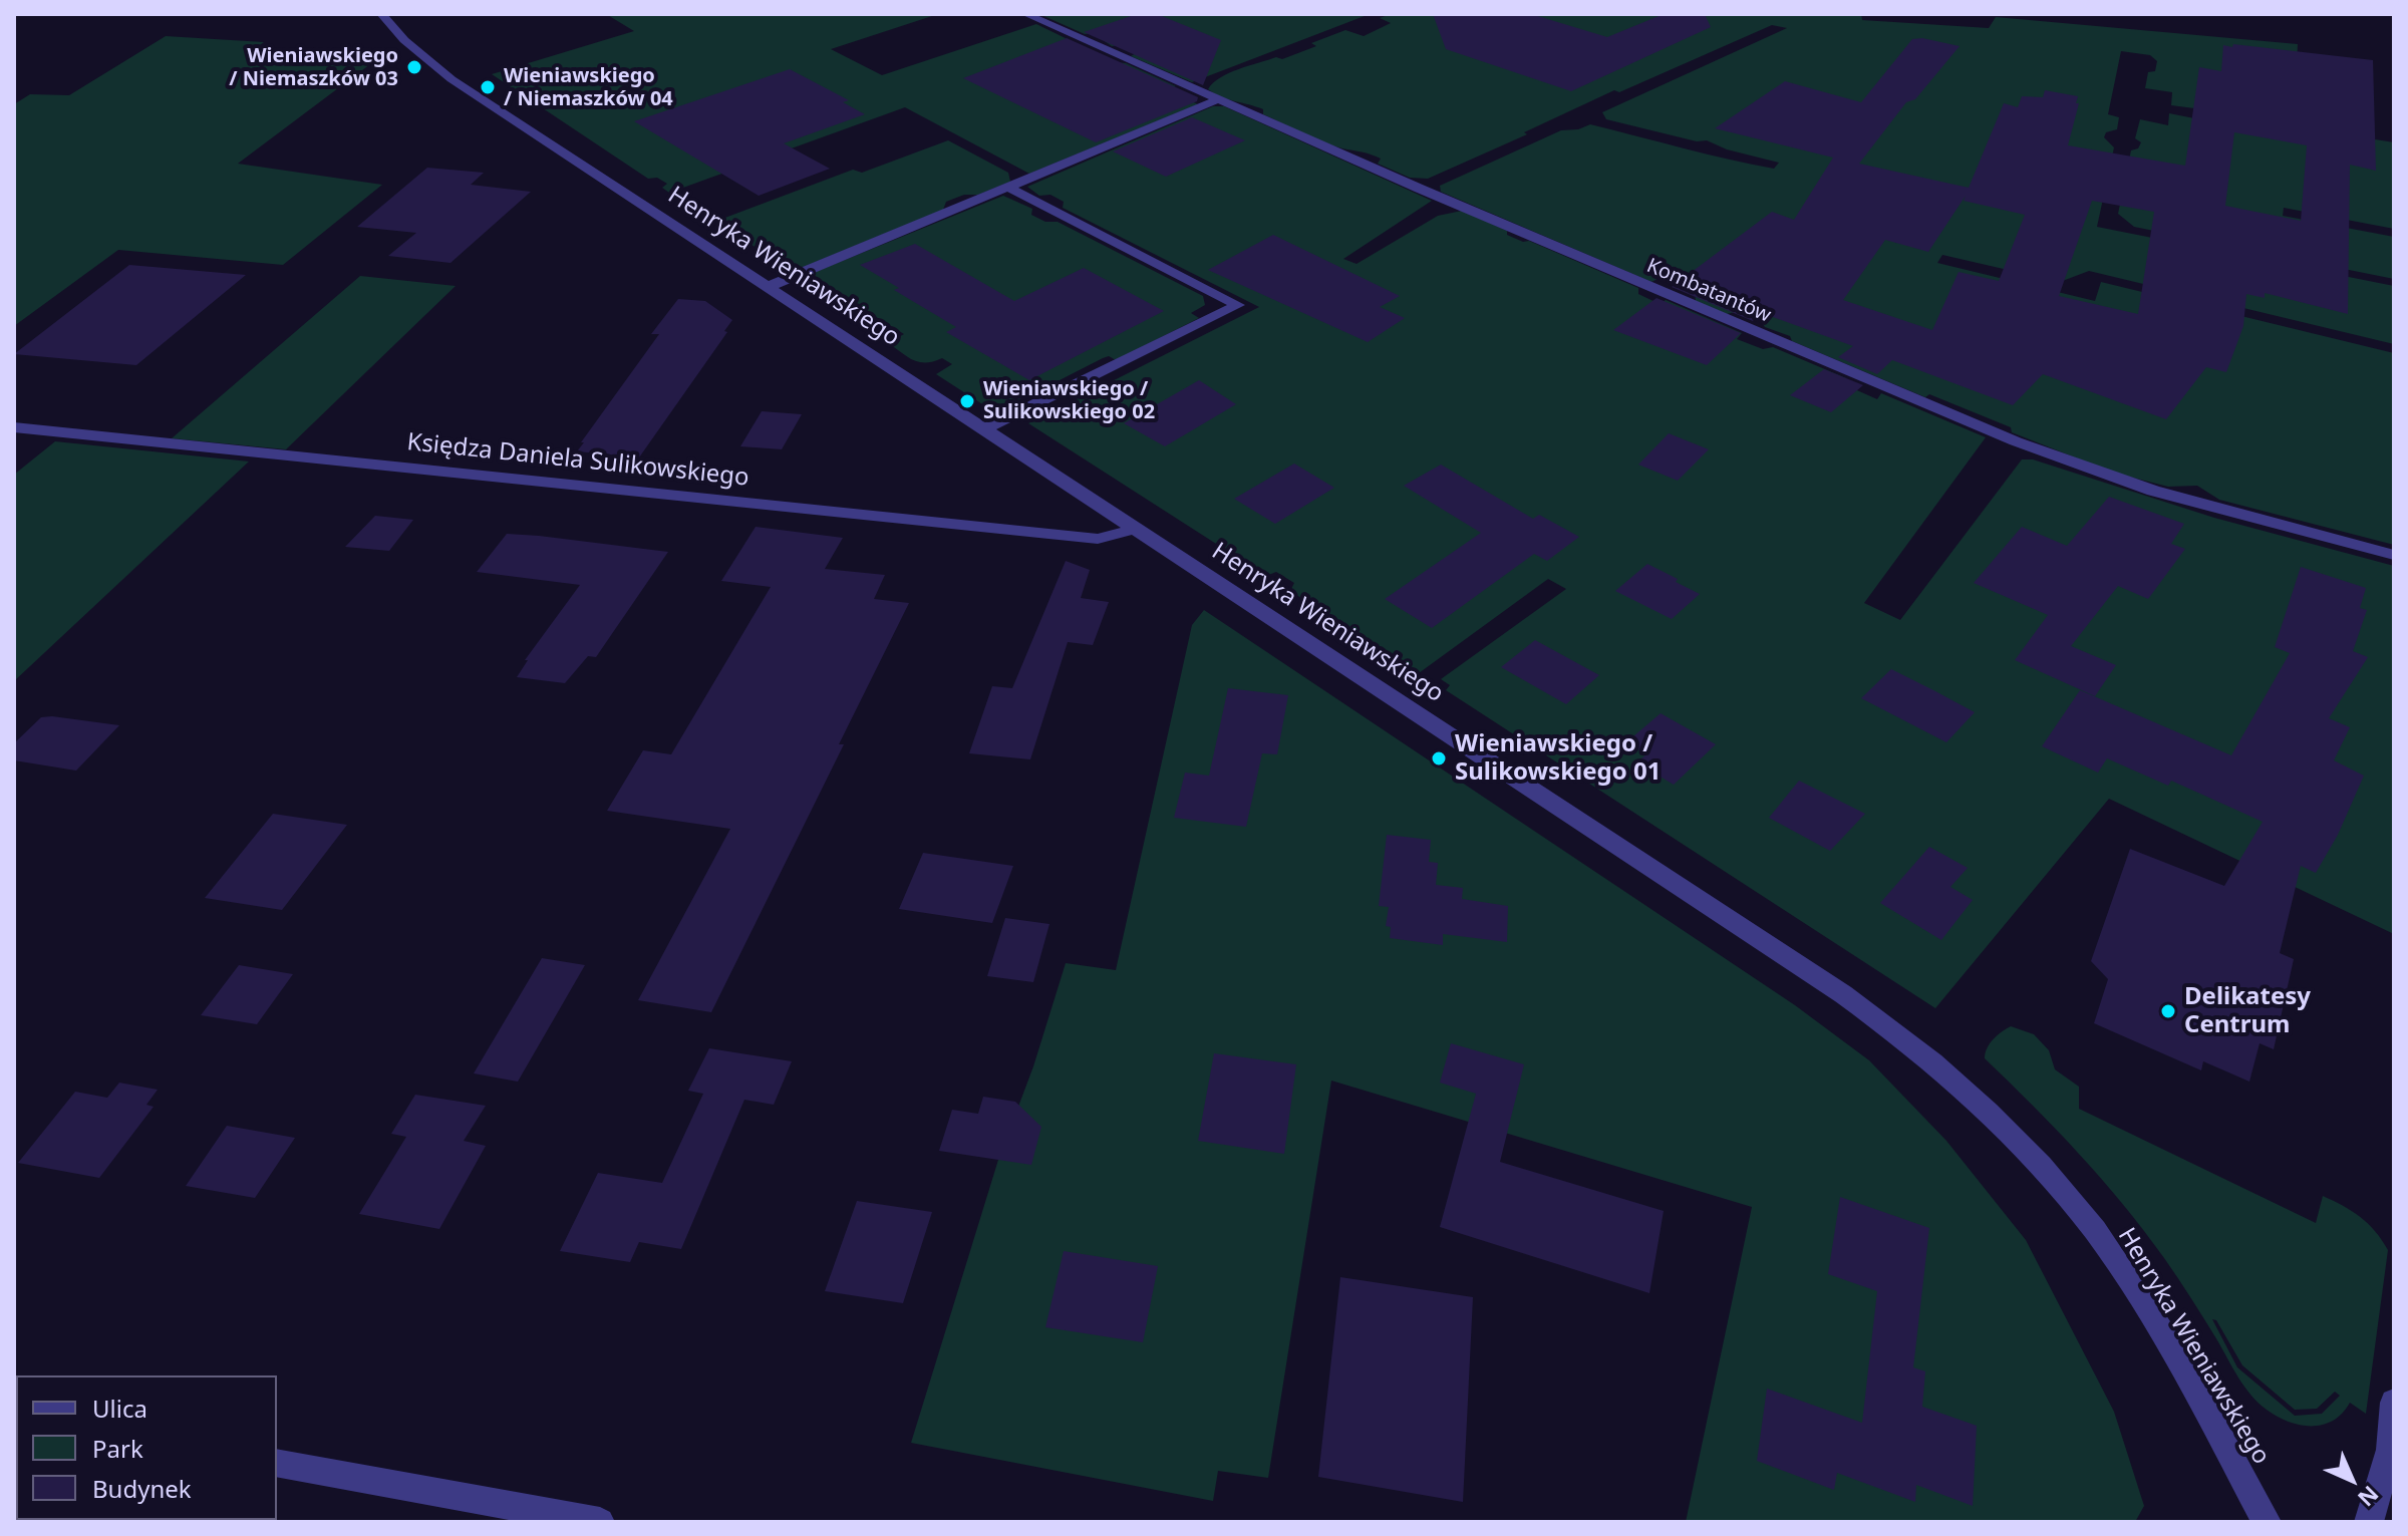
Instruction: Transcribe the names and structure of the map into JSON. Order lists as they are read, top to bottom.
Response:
{
  "streets": {
    "street": ["Henryka Wieniawskiego", "Kombatantów", "Księdza Daniela Sulikowskiego"]
  },
  "crossings": [
    ["Henryka Wieniawskiego", "Księdza Daniela Sulikowskiego"]
  ],
  "places": [
    "Wieniawskiego / Niemaszków 03",
    "Wieniawskiego / Niemaszków 04",
    "Wieniawskiego / Sulikowskiego 02",
    "Wieniawskiego / Sulikowskiego 01",
    "Delikatesy Centrum"
  ],
  "legend": ["Ulica", "Park", "Budynek"],
  "north": "bottom right"
}
